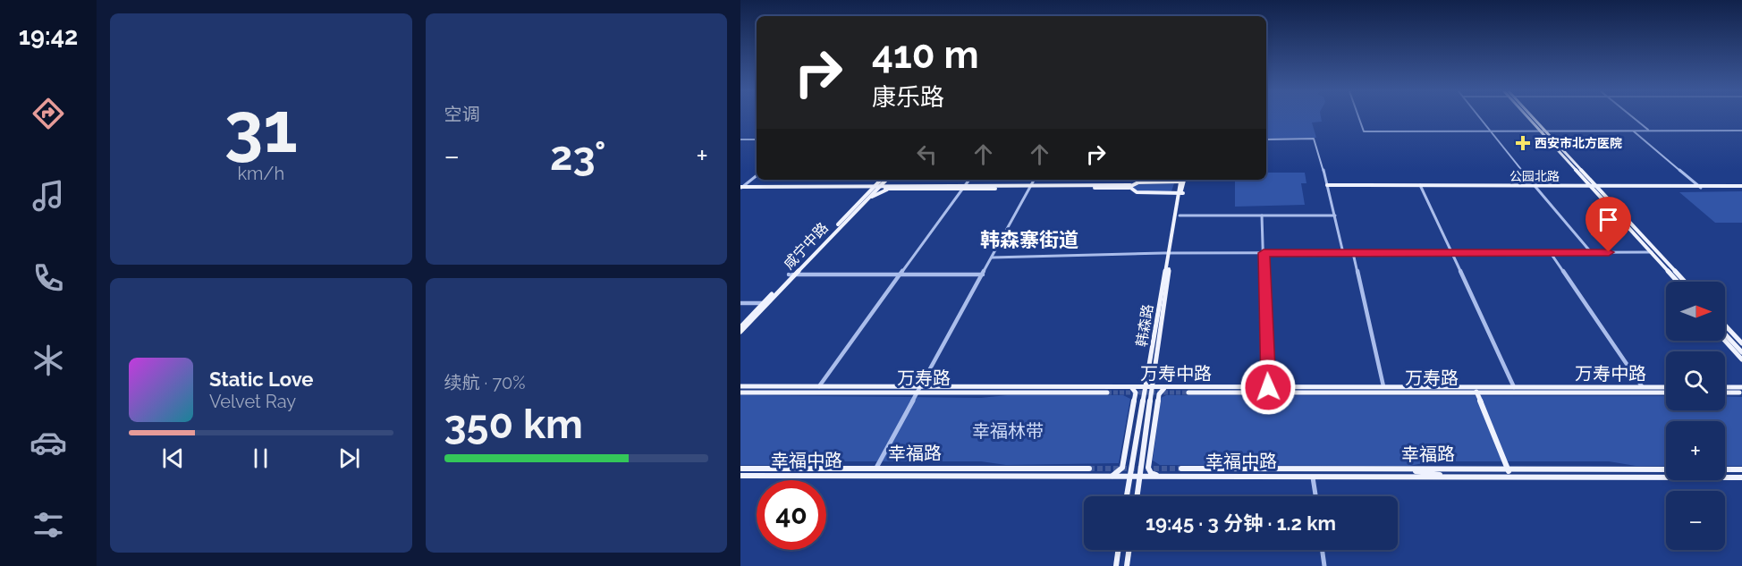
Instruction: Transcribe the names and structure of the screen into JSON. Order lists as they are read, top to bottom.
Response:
{
  "streets": {
    "main road": [
      "公园北路",
      "咸宁中路",
      "韩森路",
      "万寿中路",
      "万寿路",
      "幸福路",
      "幸福中路"
    ]
  },
  "crossings": [
    ["韩森路", "万寿中路"],
    ["韩森路", "幸福中路"],
    ["万寿中路", "万寿路"]
  ],
  "districts": ["韩森寨街道"],
  "parks": ["幸福林带"],
  "places": {
    "health": ["西安市北方医院"]
  },
  "north": "right",
  "page": {
    "tabs": "19:42",
    "tile": [
      ["31", "km/h"],
      "空调",
      ["续航 · 70%", "350 km"]
    ],
    "turn": ["410 m", "康乐路"],
    "heat": ["−", "23°", "+"],
    "map_buttons": ["+", "−"],
    "song": ["Static Love", "Velvet Ray"],
    "limit": "40",
    "trip": "19:45 · 3 分钟 · 1.2 km"
  }
}
